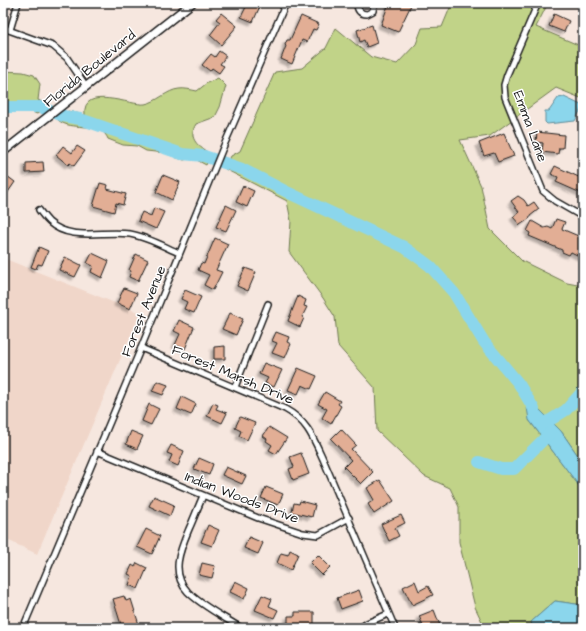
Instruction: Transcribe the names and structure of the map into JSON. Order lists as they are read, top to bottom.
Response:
{
  "streets": {
    "street": [
      "Florida Boulevard",
      "Emma Lane",
      "Forest Avenue",
      "Forest Marsh Drive",
      "Indian Woods Drive"
    ]
  },
  "crossings": [
    ["Forest Avenue", "Forest Marsh Drive"],
    ["Forest Avenue", "Indian Woods Drive"],
    ["Forest Marsh Drive", "Indian Woods Drive"]
  ]
}
